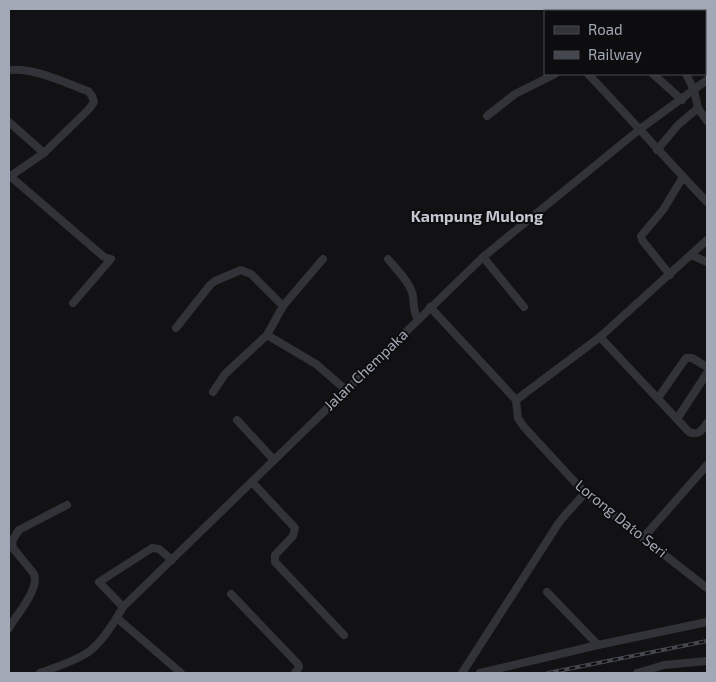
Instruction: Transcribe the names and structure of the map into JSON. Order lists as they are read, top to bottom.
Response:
{
  "streets": {
    "street": ["Jalan Chempaka", "Lorong Dato Seri"]
  },
  "crossings": [
    ["Jalan Chempaka", "Lorong Dato Seri"]
  ],
  "districts": ["Kampung Mulong"],
  "legend": ["Road", "Railway"]
}
